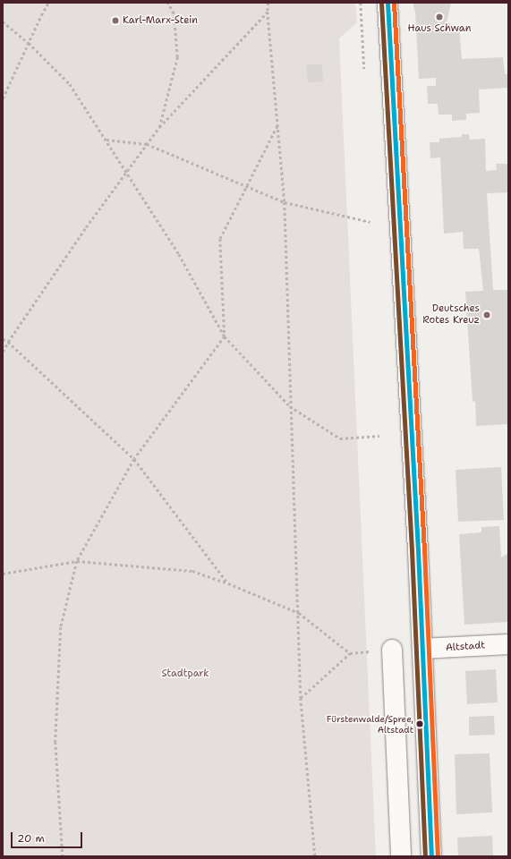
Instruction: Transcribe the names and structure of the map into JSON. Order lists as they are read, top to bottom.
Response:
{
  "streets": {
    "main road": ["Altstadt"]
  },
  "parks": ["Stadtpark"],
  "places": [
    "Haus Schwan",
    "Karl-Marx-Stein",
    "Deutsches Rotes Kreuz",
    "Fürstenwalde/Spree, Altstadt"
  ],
  "scale_bar": "20 m"
}
